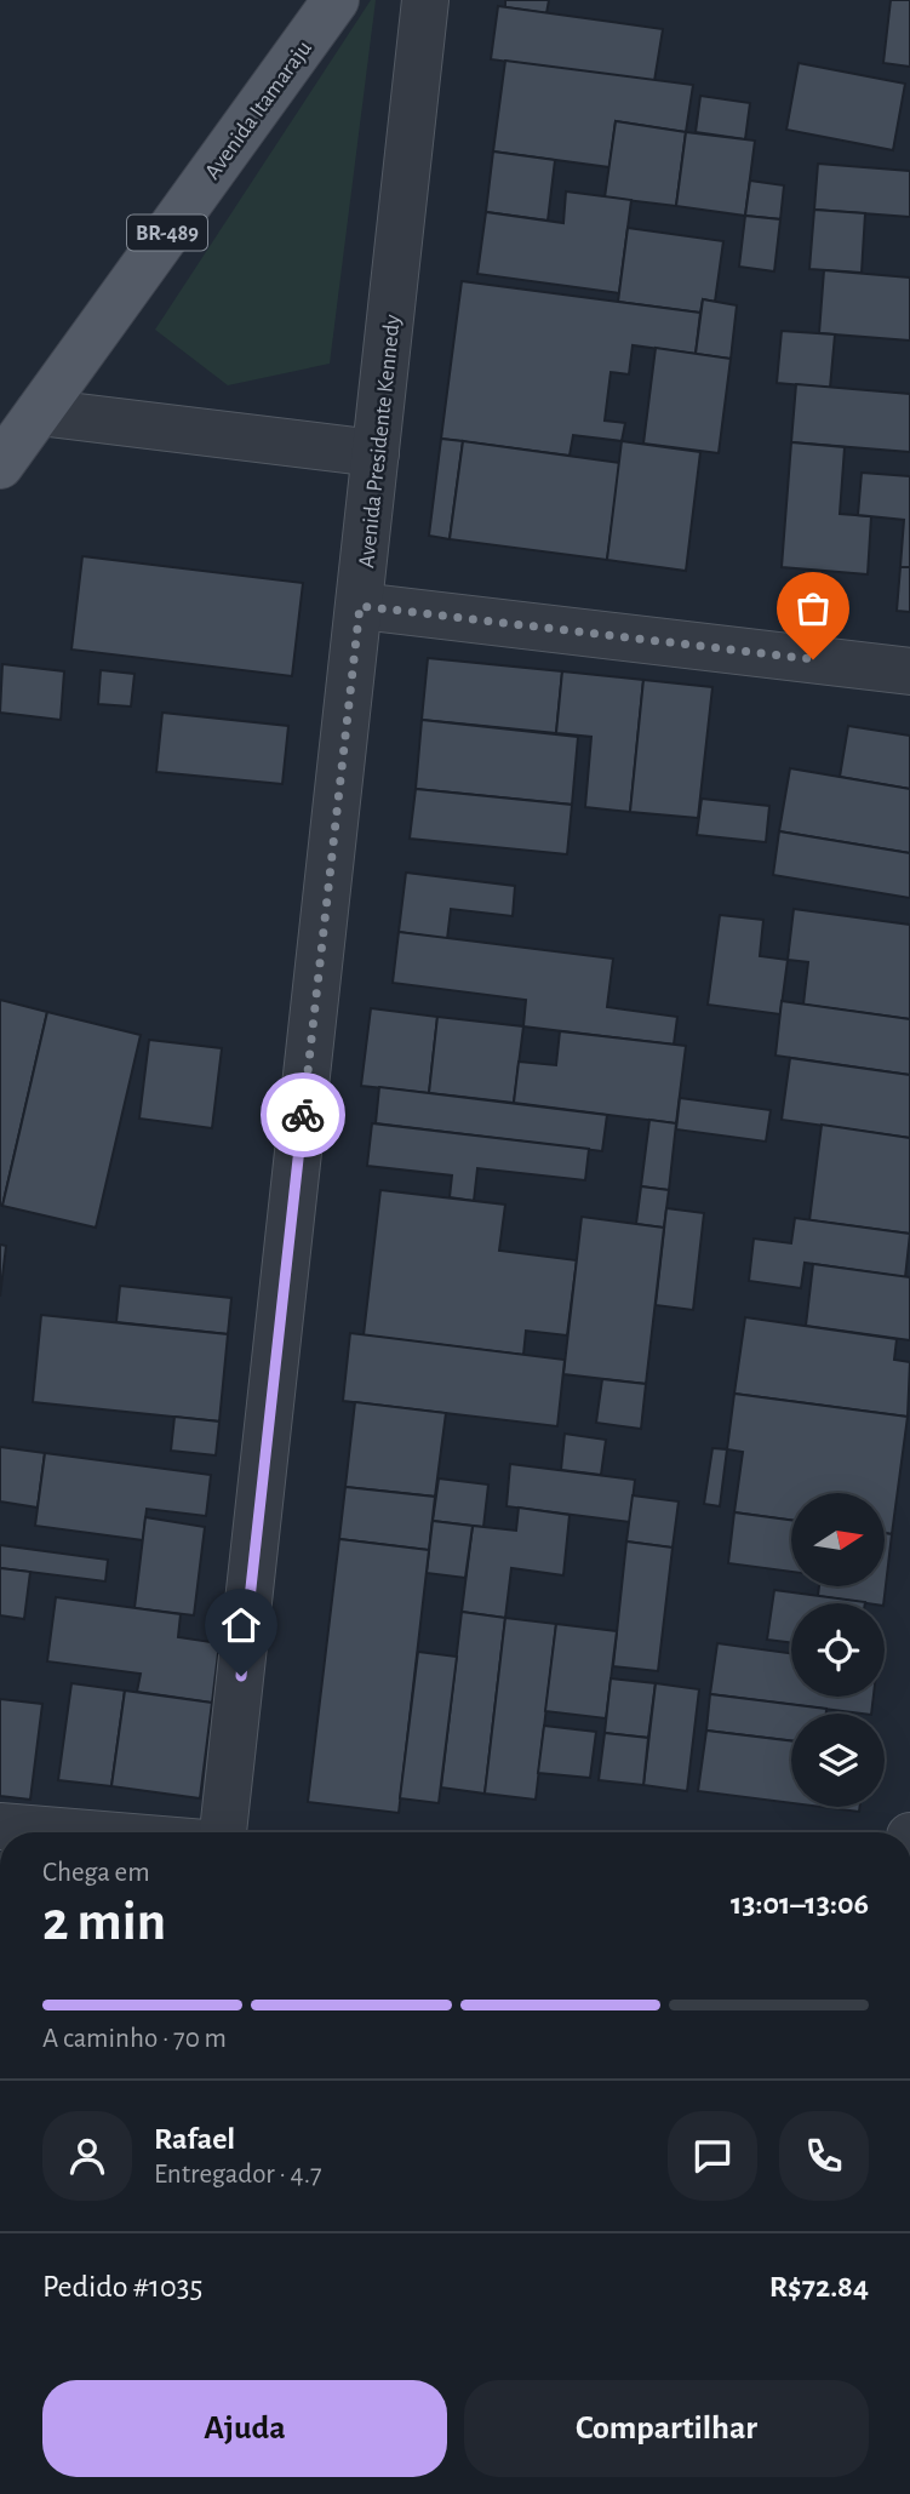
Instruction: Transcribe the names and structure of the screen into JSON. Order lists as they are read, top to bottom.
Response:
{
  "streets": {
    "main road": ["Avenida Itamaraju", "BR-489"],
    "street": ["Avenida Presidente Kennedy"]
  },
  "north": "right",
  "page": {
    "heading": ["2 min", "Chega em", "13:01–13:06"],
    "panel": [
      "Rafael",
      "Entregador · 4.7",
      "Pedido #1035",
      "R$72.84"
    ],
    "bar": "A caminho · 70 m",
    "buttons": ["Ajuda", "Compartilhar"]
  }
}
